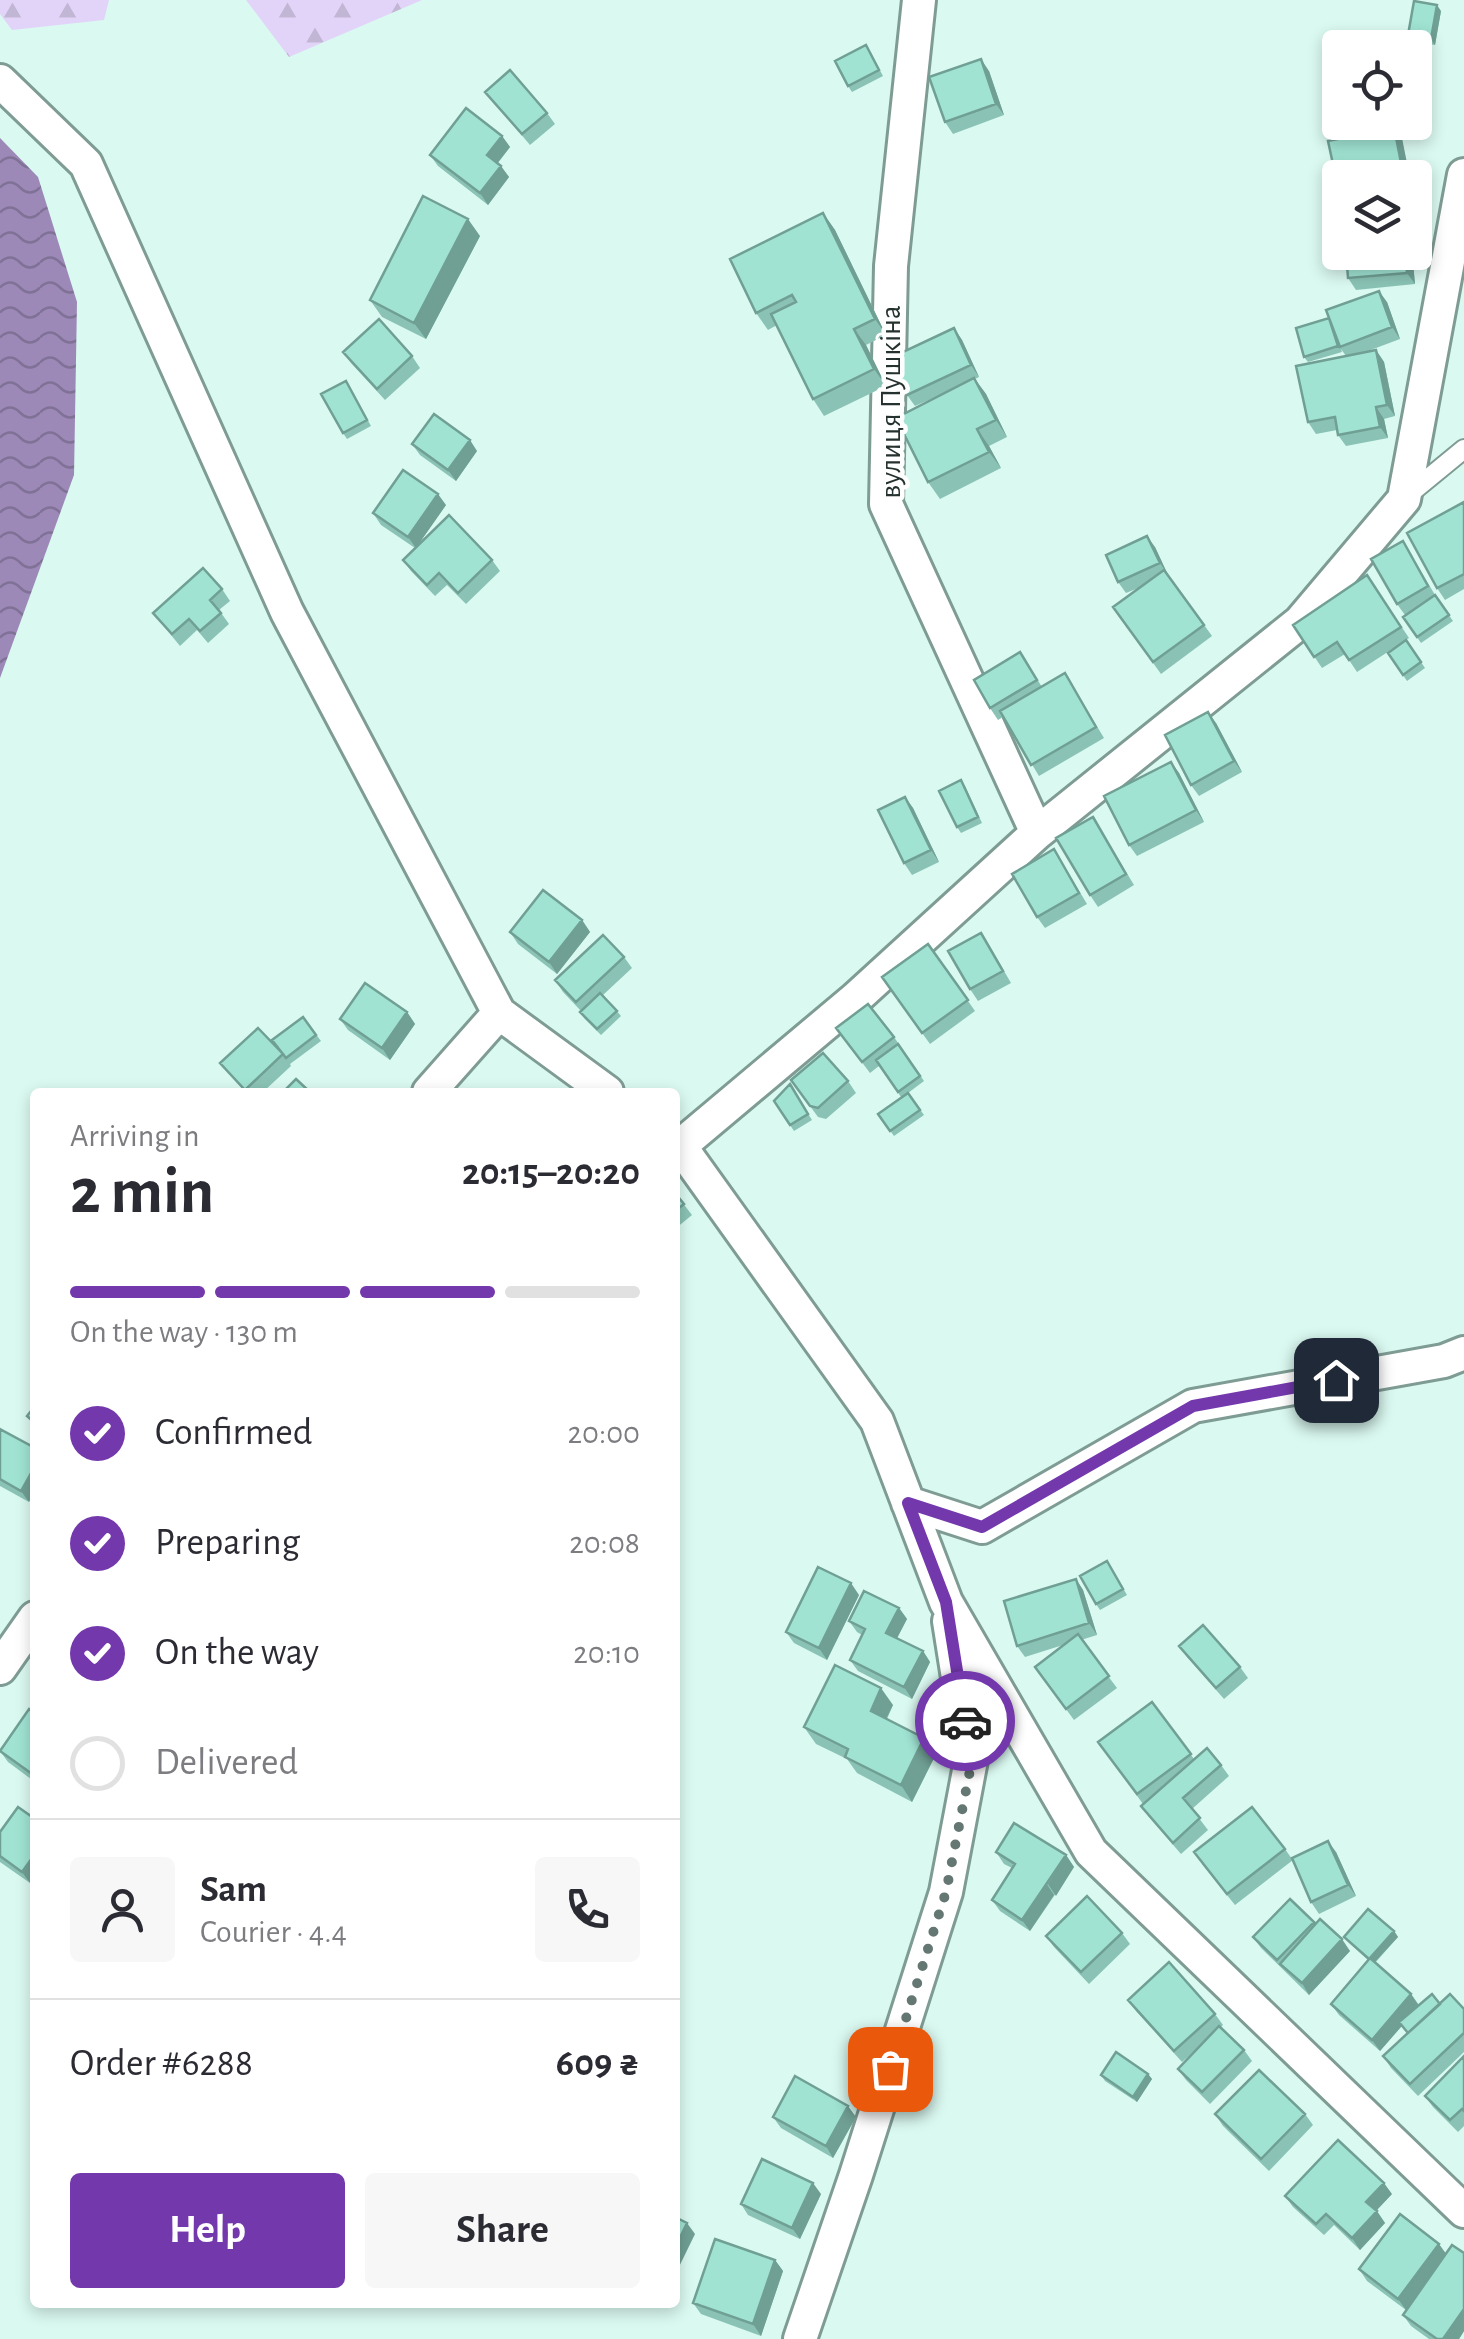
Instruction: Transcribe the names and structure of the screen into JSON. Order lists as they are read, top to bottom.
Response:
{
  "streets": {
    "street": ["вулиця Пушкіна"]
  },
  "page": {
    "heading": ["2 min", "Arriving in", "20:15–20:20"],
    "panel": [
      "Sam",
      "Courier · 4.4",
      "Order #6288",
      "609 ₴"
    ],
    "bar": "On the way · 130 m",
    "list": [
      ["Confirmed", "20:00"],
      ["Preparing", "20:08"],
      ["On the way", "20:10"],
      "Delivered"
    ],
    "buttons": ["Help", "Share"]
  }
}
